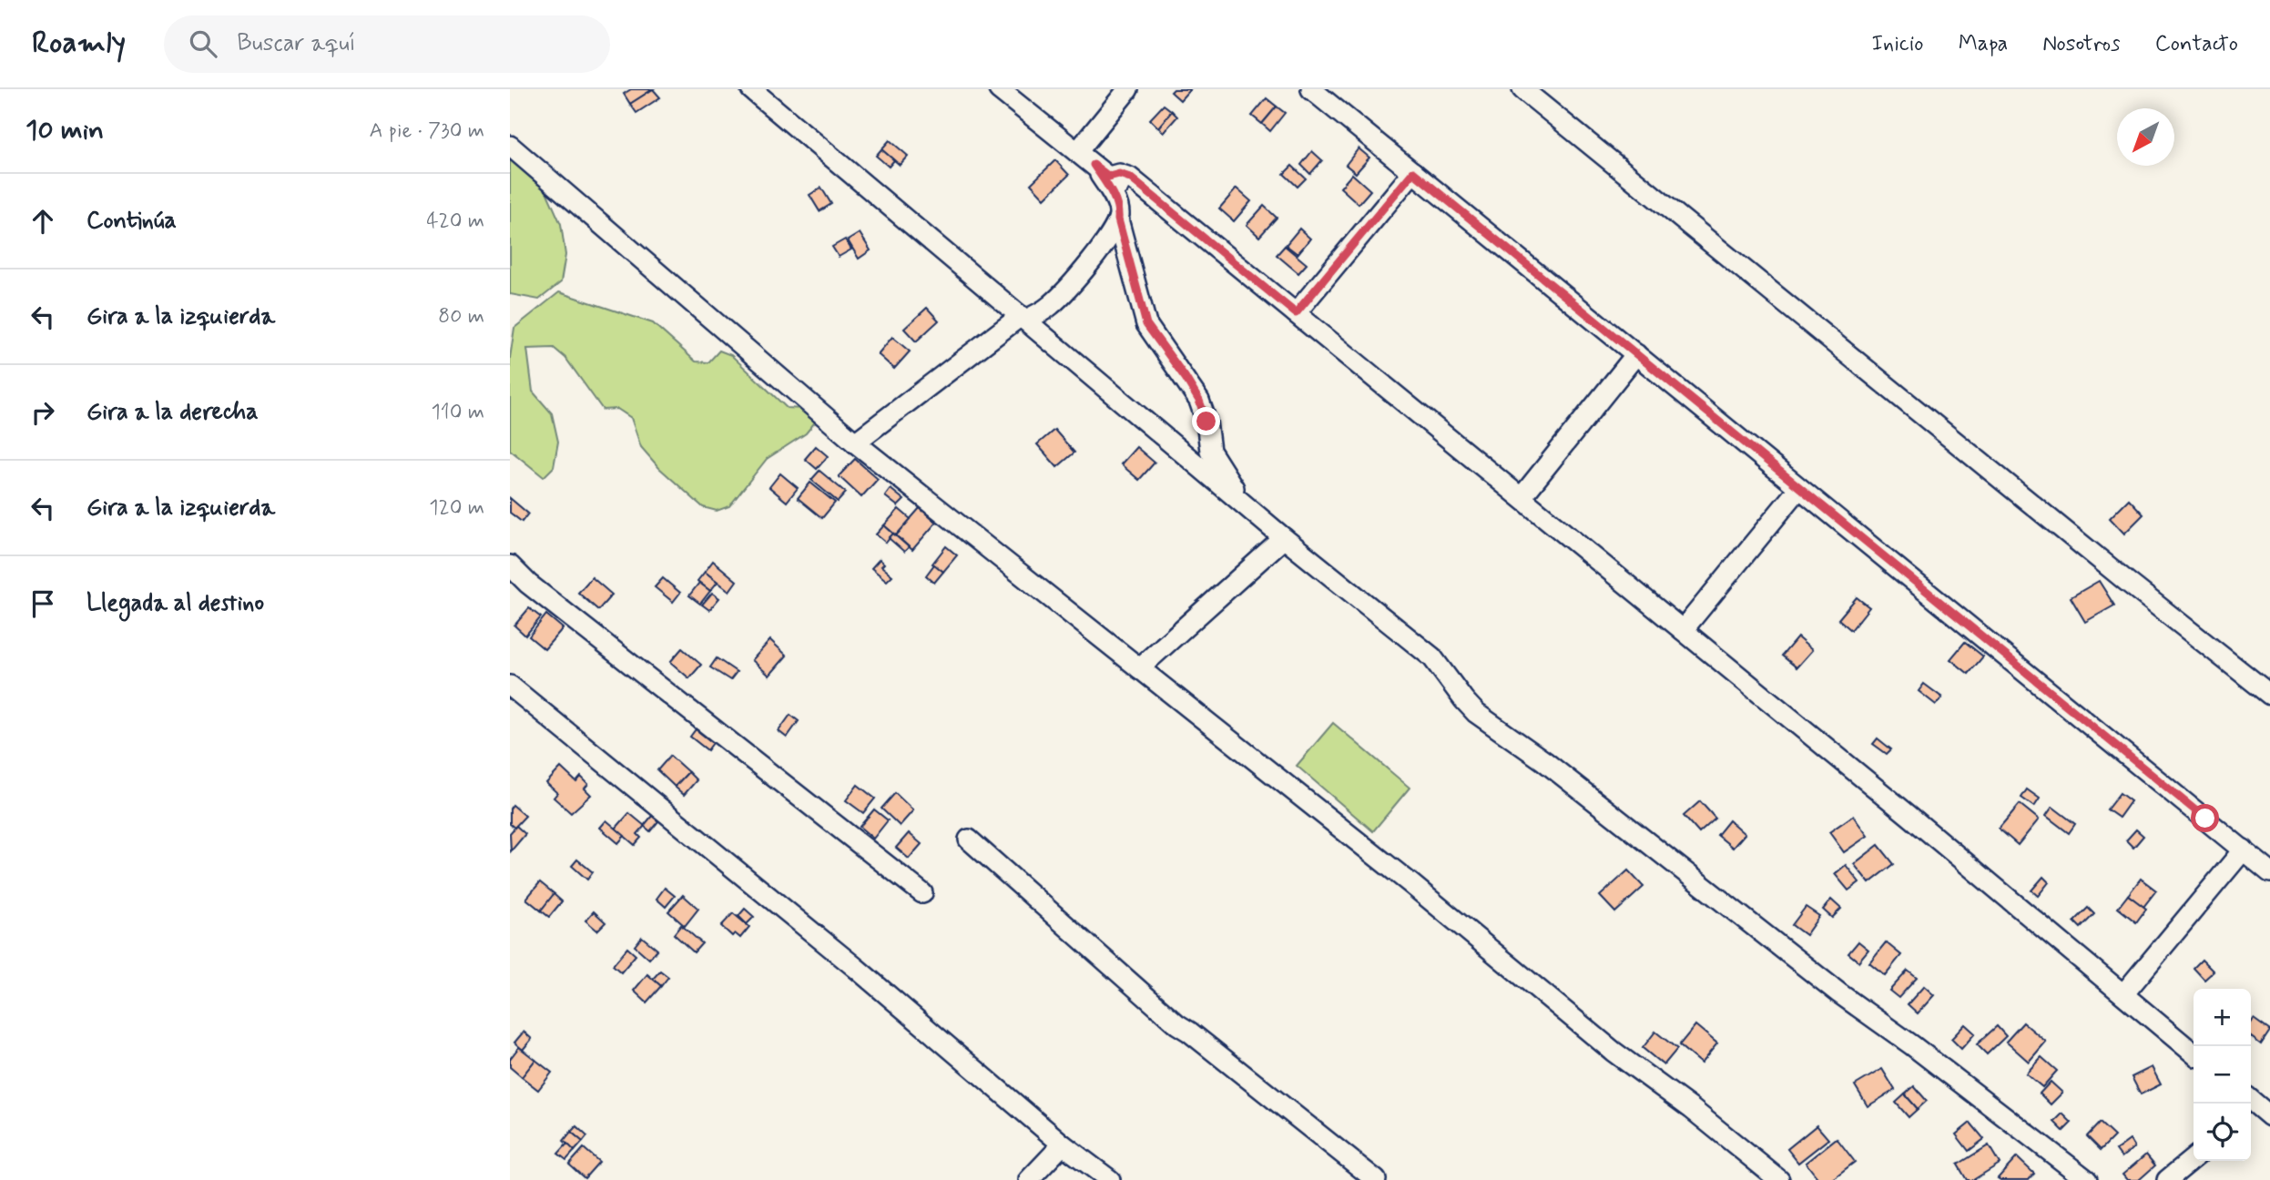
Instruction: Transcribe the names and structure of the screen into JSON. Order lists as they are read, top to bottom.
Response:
{
  "north": "bottom left",
  "page": {
    "header": "Roamly",
    "search": "Buscar aquí",
    "nav": [
      "Inicio",
      "Mapa",
      "Nosotros",
      "Contacto"
    ],
    "heading": ["10 min", "A pie · 730 m"],
    "list": [
      ["Continúa", "420 m"],
      ["Gira a la izquierda", "80 m"],
      ["Gira a la derecha", "110 m"],
      ["Gira a la izquierda", "120 m"],
      "Llegada al destino"
    ],
    "map_buttons": ["+", "−"]
  }
}
